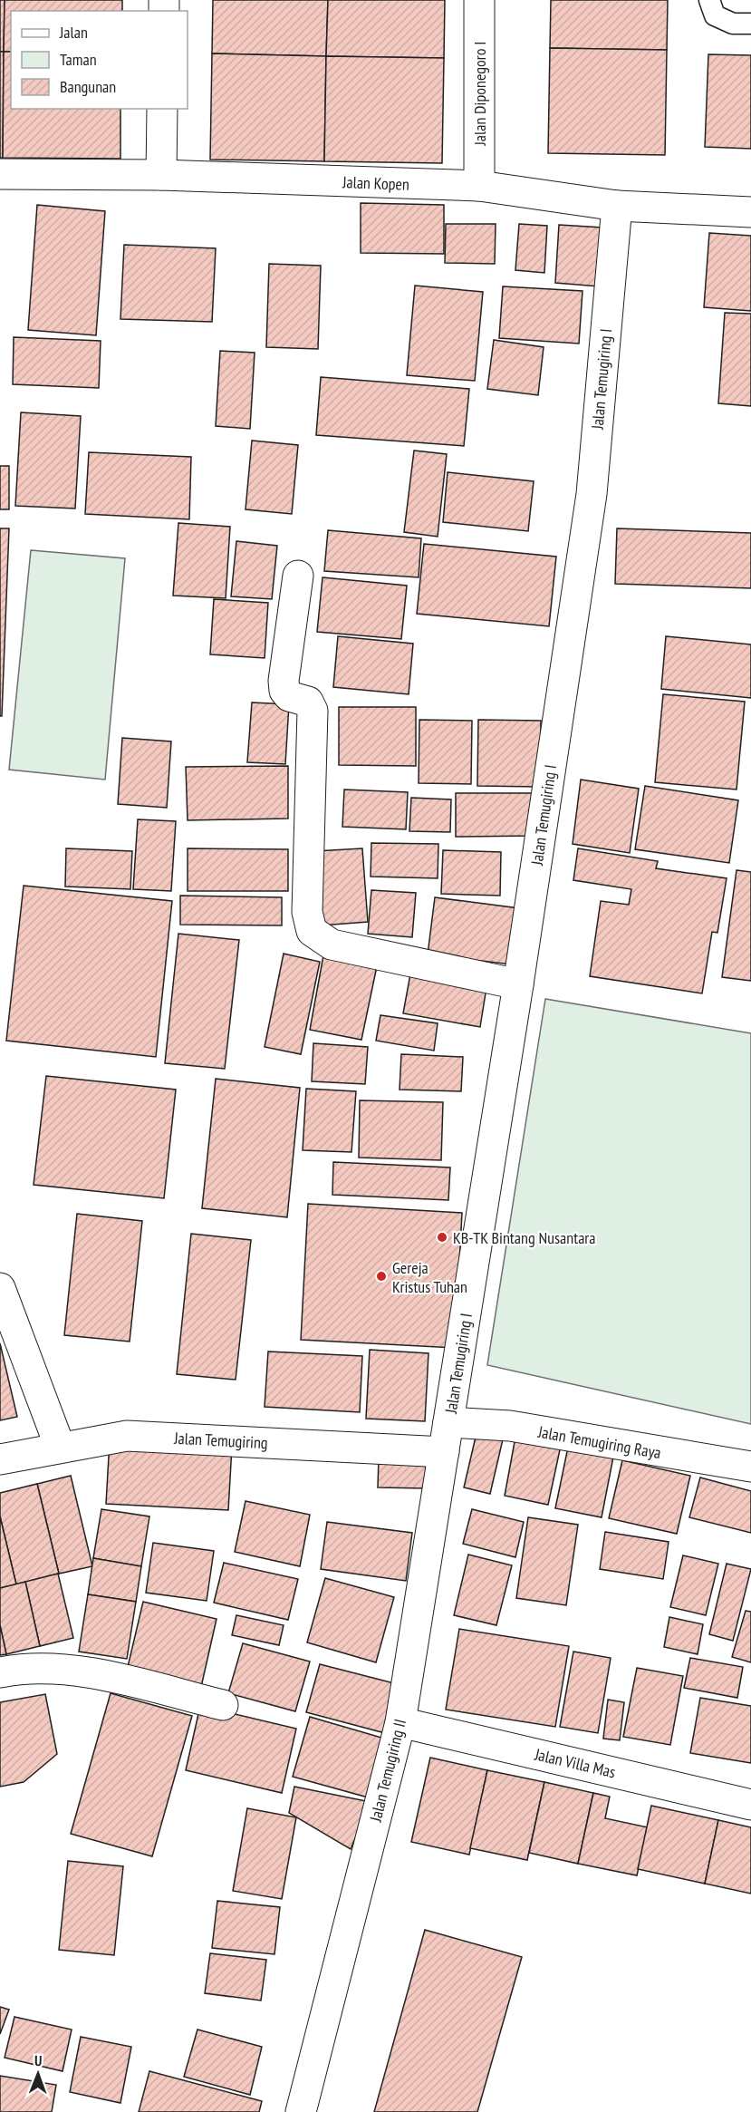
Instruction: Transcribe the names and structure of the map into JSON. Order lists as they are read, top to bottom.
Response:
{
  "streets": {
    "street": [
      "Jalan Diponegoro I",
      "Jalan Kopen",
      "Jalan Temugiring I",
      "Jalan Temugiring",
      "Jalan Temugiring Raya",
      "Jalan Villa Mas",
      "Jalan Temugiring II"
    ]
  },
  "crossings": [
    ["Jalan Diponegoro I", "Jalan Kopen"],
    ["Jalan Kopen", "Jalan Temugiring I"],
    ["Jalan Temugiring I", "Jalan Temugiring Raya"],
    ["Jalan Temugiring I", "Jalan Temugiring II"],
    ["Jalan Temugiring", "Jalan Temugiring II"],
    ["Jalan Temugiring Raya", "Jalan Temugiring II"],
    ["Jalan Villa Mas", "Jalan Temugiring II"]
  ],
  "places": ["KB-TK Bintang Nusantara", "Gereja Kristus Tuhan"],
  "legend": ["Jalan", "Taman", "Bangunan"],
  "north": "top"
}
